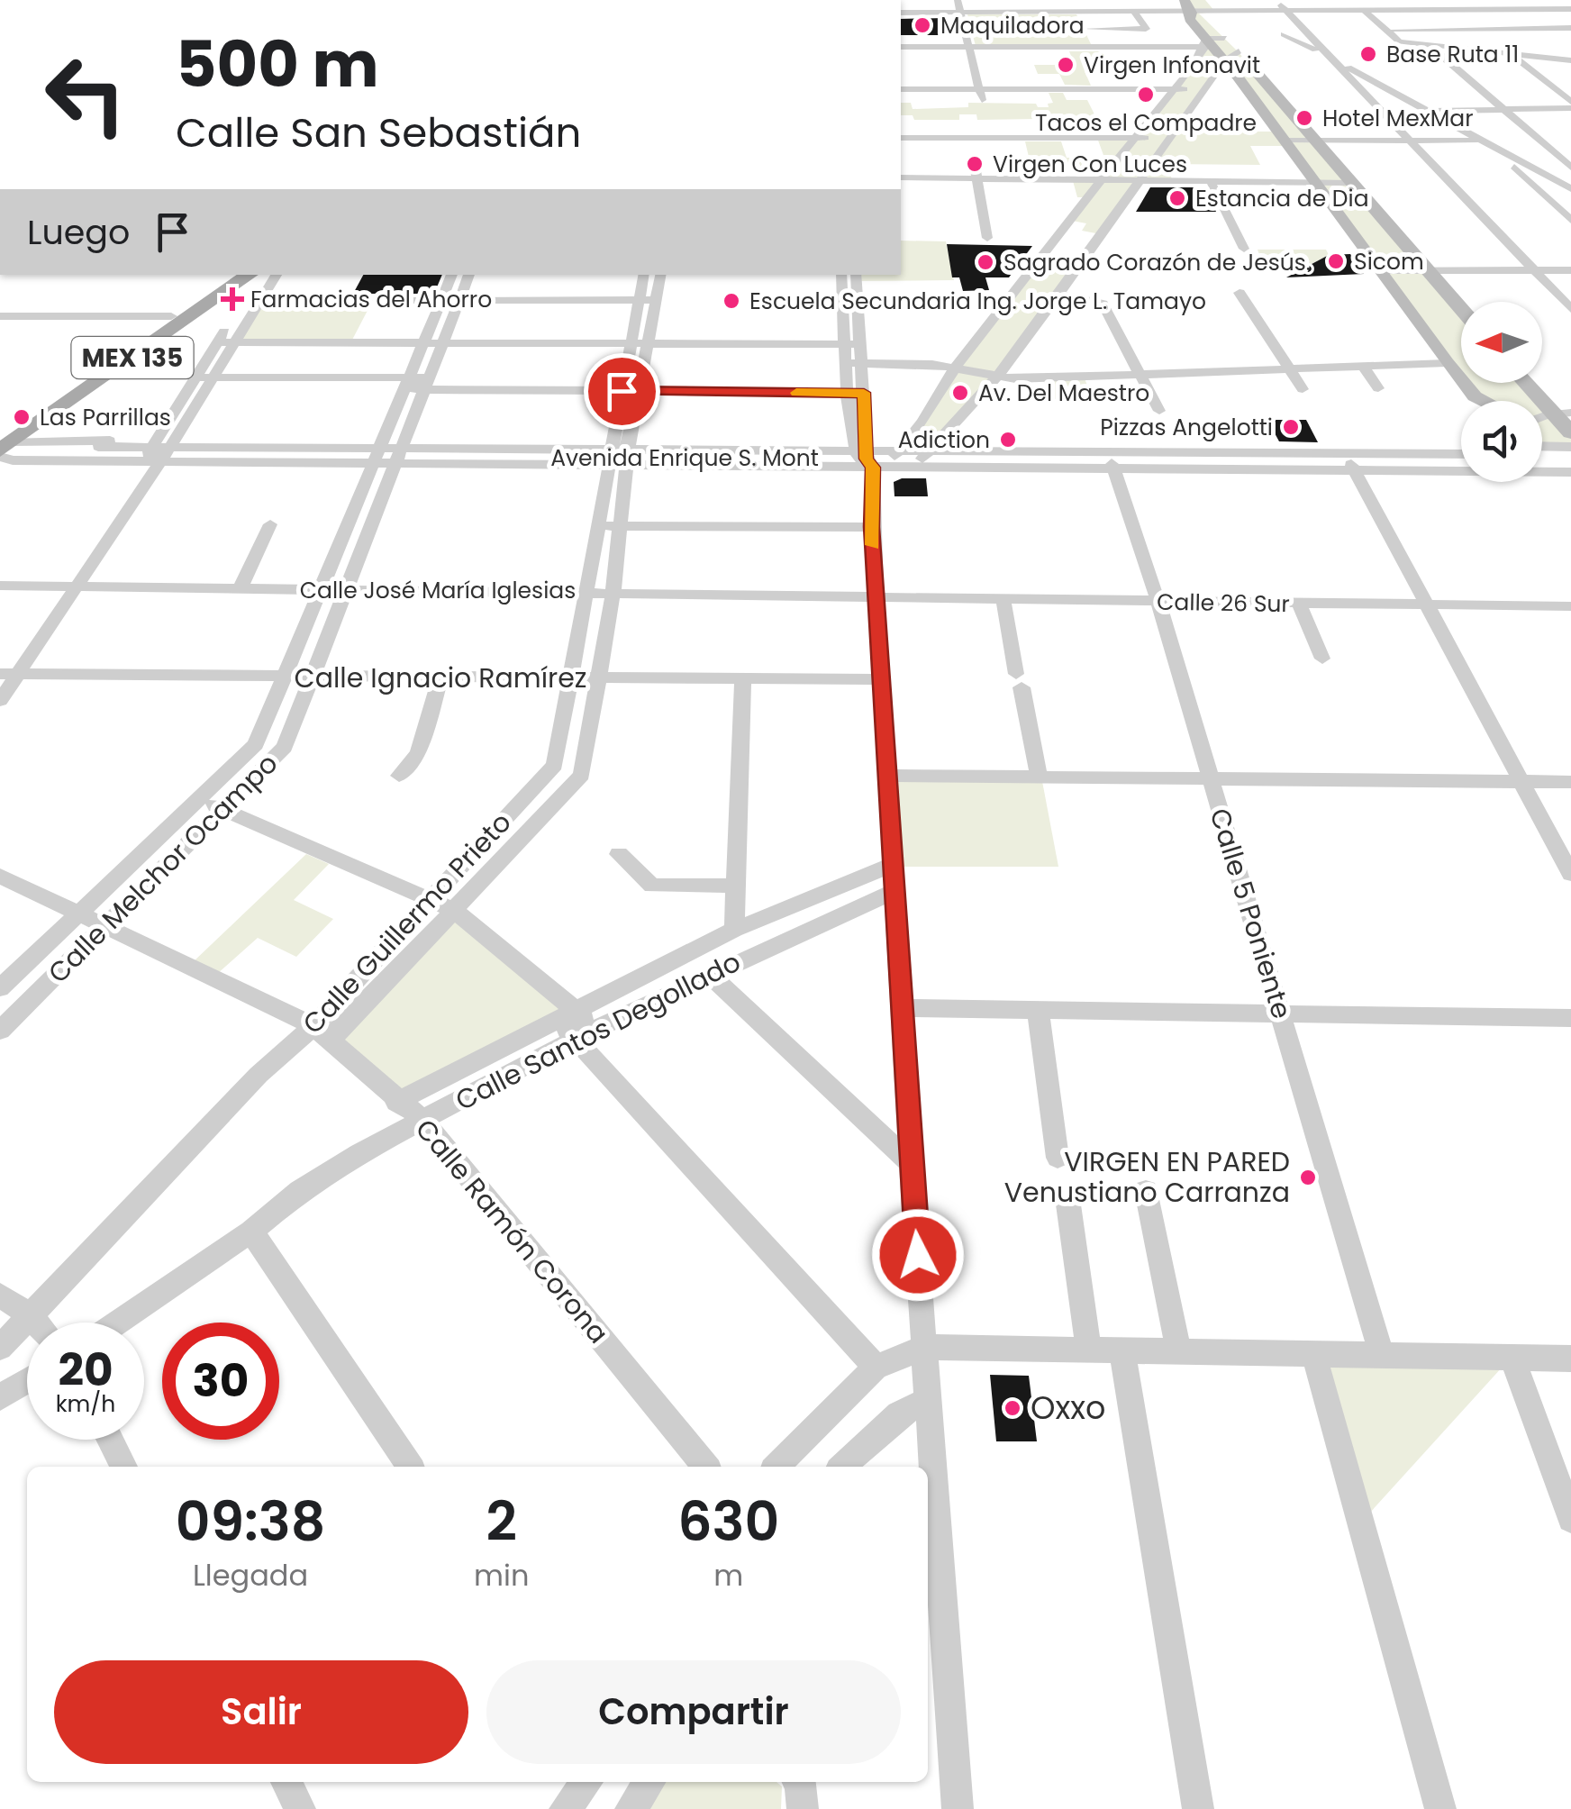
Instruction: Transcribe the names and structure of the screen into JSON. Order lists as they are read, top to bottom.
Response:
{
  "streets": {
    "main road": ["MEX 135"],
    "street": [
      "Avenida Enrique S. Mont",
      "Calle José María Iglesias",
      "Calle 26 Sur",
      "Calle Ignacio Ramírez",
      "Calle Melchor Ocampo",
      "Calle 5 Poniente",
      "Calle Guillermo Prieto",
      "Calle Santos Degollado",
      "Calle Ramón Corona"
    ]
  },
  "crossings": [
    ["Avenida Enrique S. Mont", "Calle 5 Poniente"],
    ["Avenida Enrique S. Mont", "Calle Guillermo Prieto"],
    ["Calle José María Iglesias", "Calle 26 Sur"],
    ["Calle José María Iglesias", "Calle Melchor Ocampo"],
    ["Calle José María Iglesias", "Calle Guillermo Prieto"],
    ["Calle 26 Sur", "Calle 5 Poniente"],
    ["Calle Ignacio Ramírez", "Calle Melchor Ocampo"],
    ["Calle Ignacio Ramírez", "Calle Guillermo Prieto"],
    ["Calle Melchor Ocampo", "Calle Ramón Corona"],
    ["Calle Guillermo Prieto", "Calle Ramón Corona"],
    ["Calle Santos Degollado", "Calle Ramón Corona"]
  ],
  "places": {
    "other": [
      "Maquiladora",
      "Base Ruta 11",
      "Virgen Infonavit",
      "Tacos el Compadre",
      "Hotel MexMar",
      "Virgen Con Luces",
      "Estancia de Dia",
      "Sicom",
      "Sagrado Corazón de Jesús.",
      "Escuela Secundaria Ing. Jorge L. Tamayo",
      "Av. Del Maestro",
      "Las Parrillas",
      "Pizzas Angelotti",
      "Adiction",
      "VIRGEN EN PARED Venustiano Carranza",
      "Oxxo"
    ],
    "health": ["Farmacias del Ahorro"]
  },
  "north": "left",
  "page": {
    "turn": ["500 m", "Calle San Sebastián"],
    "then": "Luego",
    "speed": "20 km/h",
    "limit": "30",
    "eta": [
      "09:38",
      "Llegada",
      "2",
      "min",
      "630",
      "m"
    ],
    "buttons": ["Salir", "Compartir"]
  }
}
